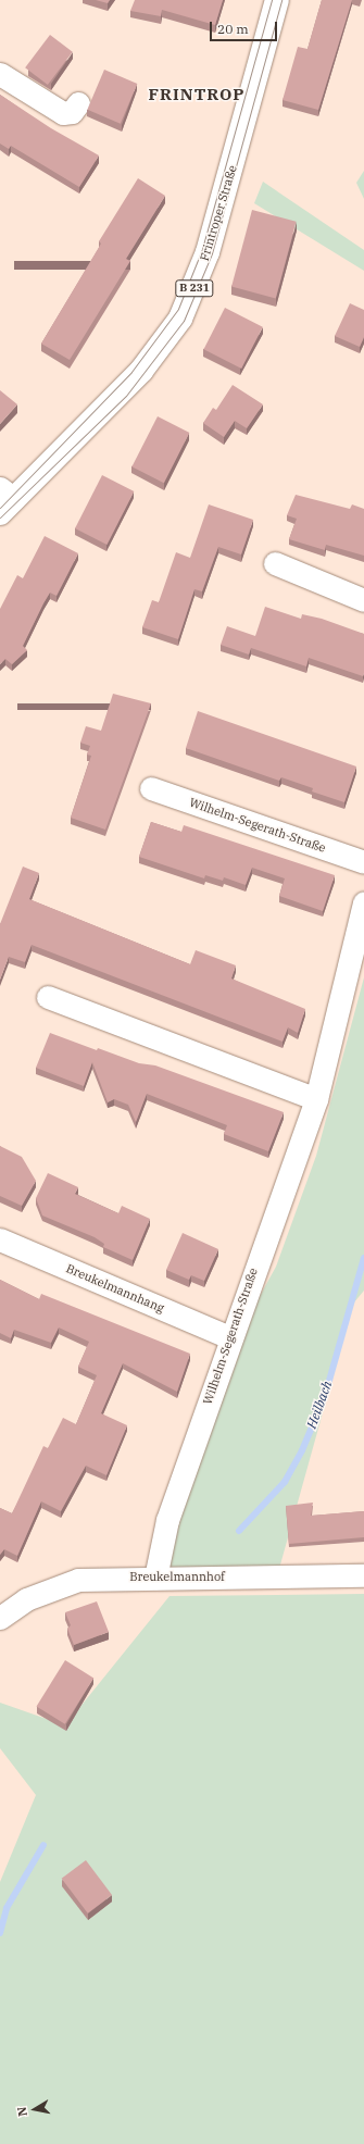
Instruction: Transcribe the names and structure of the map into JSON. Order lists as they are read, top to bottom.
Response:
{
  "streets": {
    "main road": ["Frintroper Straße", "B 231"],
    "street": ["Wilhelm-Segerath-Straße", "Breukelmannhang", "Breukelmannhof"]
  },
  "crossings": [
    ["Wilhelm-Segerath-Straße", "Breukelmannhang"],
    ["Wilhelm-Segerath-Straße", "Breukelmannhof"]
  ],
  "districts": ["FRINTROP"],
  "water": ["Heilbach"],
  "scale_bar": "20 m",
  "north": "left"
}
